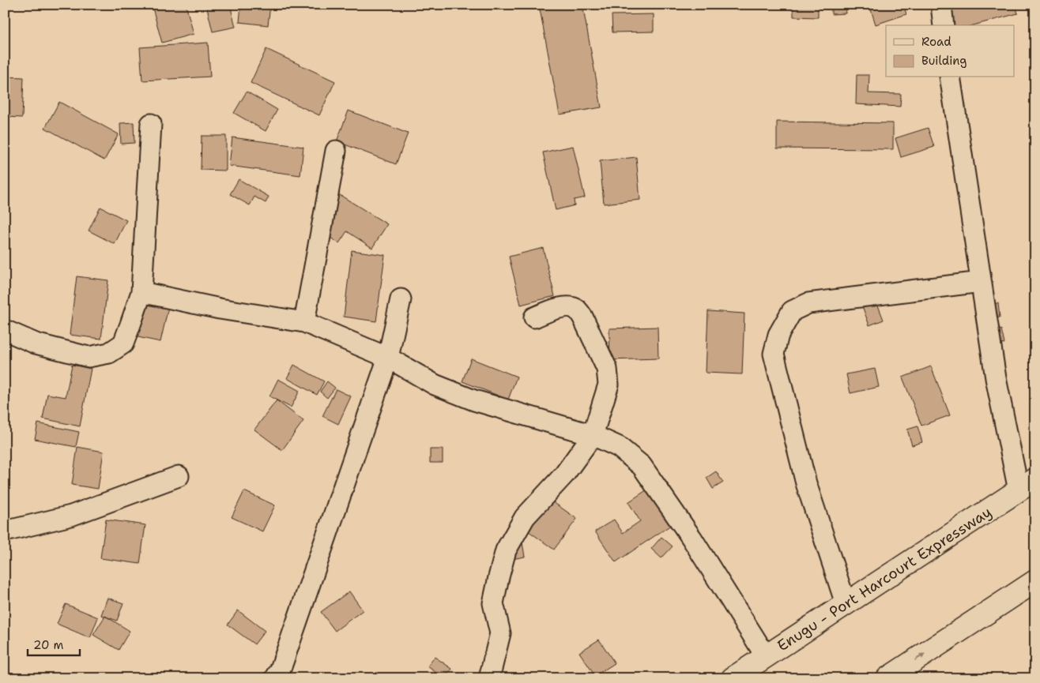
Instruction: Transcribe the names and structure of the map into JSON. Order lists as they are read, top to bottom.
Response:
{
  "streets": {
    "highway": ["Enugu - Port Harcourt Expressway"]
  },
  "legend": ["Road", "Building"],
  "scale_bar": "20 m"
}
